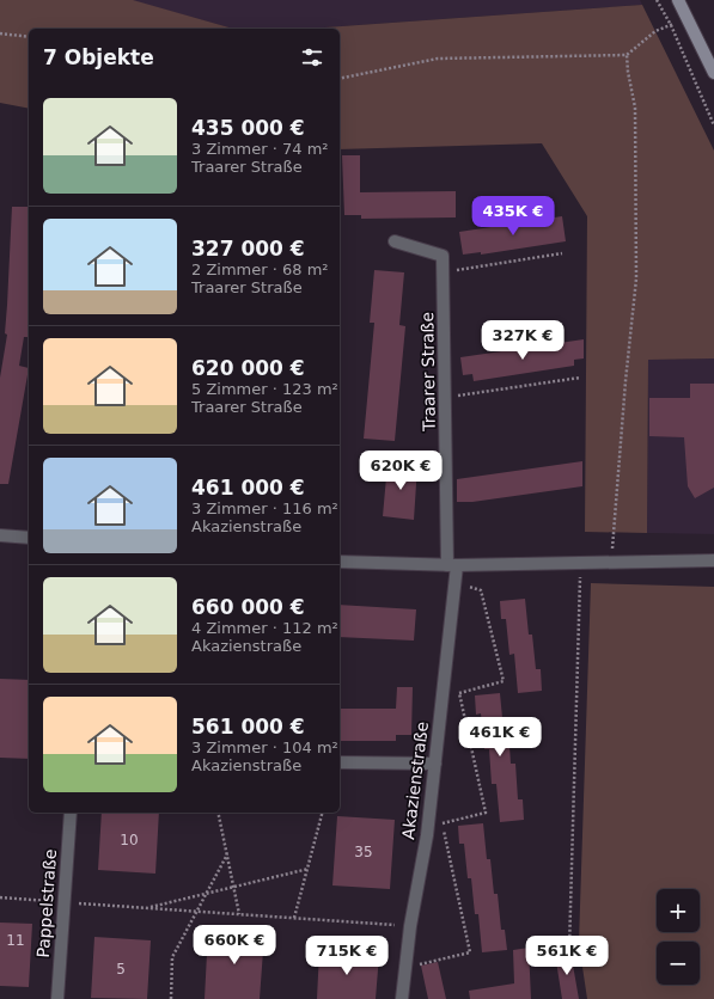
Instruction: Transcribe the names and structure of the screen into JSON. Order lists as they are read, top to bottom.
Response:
{
  "streets": {
    "street": ["Traarer Straße", "Akazienstraße", "Pappelstraße"]
  },
  "crossings": [
    ["Traarer Straße", "Akazienstraße"]
  ],
  "house_numbers": [
    "10",
    "35",
    "11",
    "5"
  ],
  "page": {
    "heading": "7 Objekte",
    "list": [
      {
        "name": "435 000 €",
        "note": "3 Zimmer · 74 m² · Traarer Straße"
      },
      {
        "name": "327 000 €",
        "note": "2 Zimmer · 68 m² · Traarer Straße"
      },
      {
        "name": "620 000 €",
        "note": "5 Zimmer · 123 m² · Traarer Straße"
      },
      {
        "name": "461 000 €",
        "note": "3 Zimmer · 116 m² · Akazienstraße"
      },
      {
        "name": "660 000 €",
        "note": "4 Zimmer · 112 m² · Akazienstraße"
      },
      {
        "name": "561 000 €",
        "note": "3 Zimmer · 104 m² · Akazienstraße"
      }
    ],
    "price": [
      "435K €",
      "327K €",
      "620K €",
      "461K €",
      "660K €",
      "715K €",
      "561K €"
    ],
    "map_buttons": ["+", "−"]
  }
}
